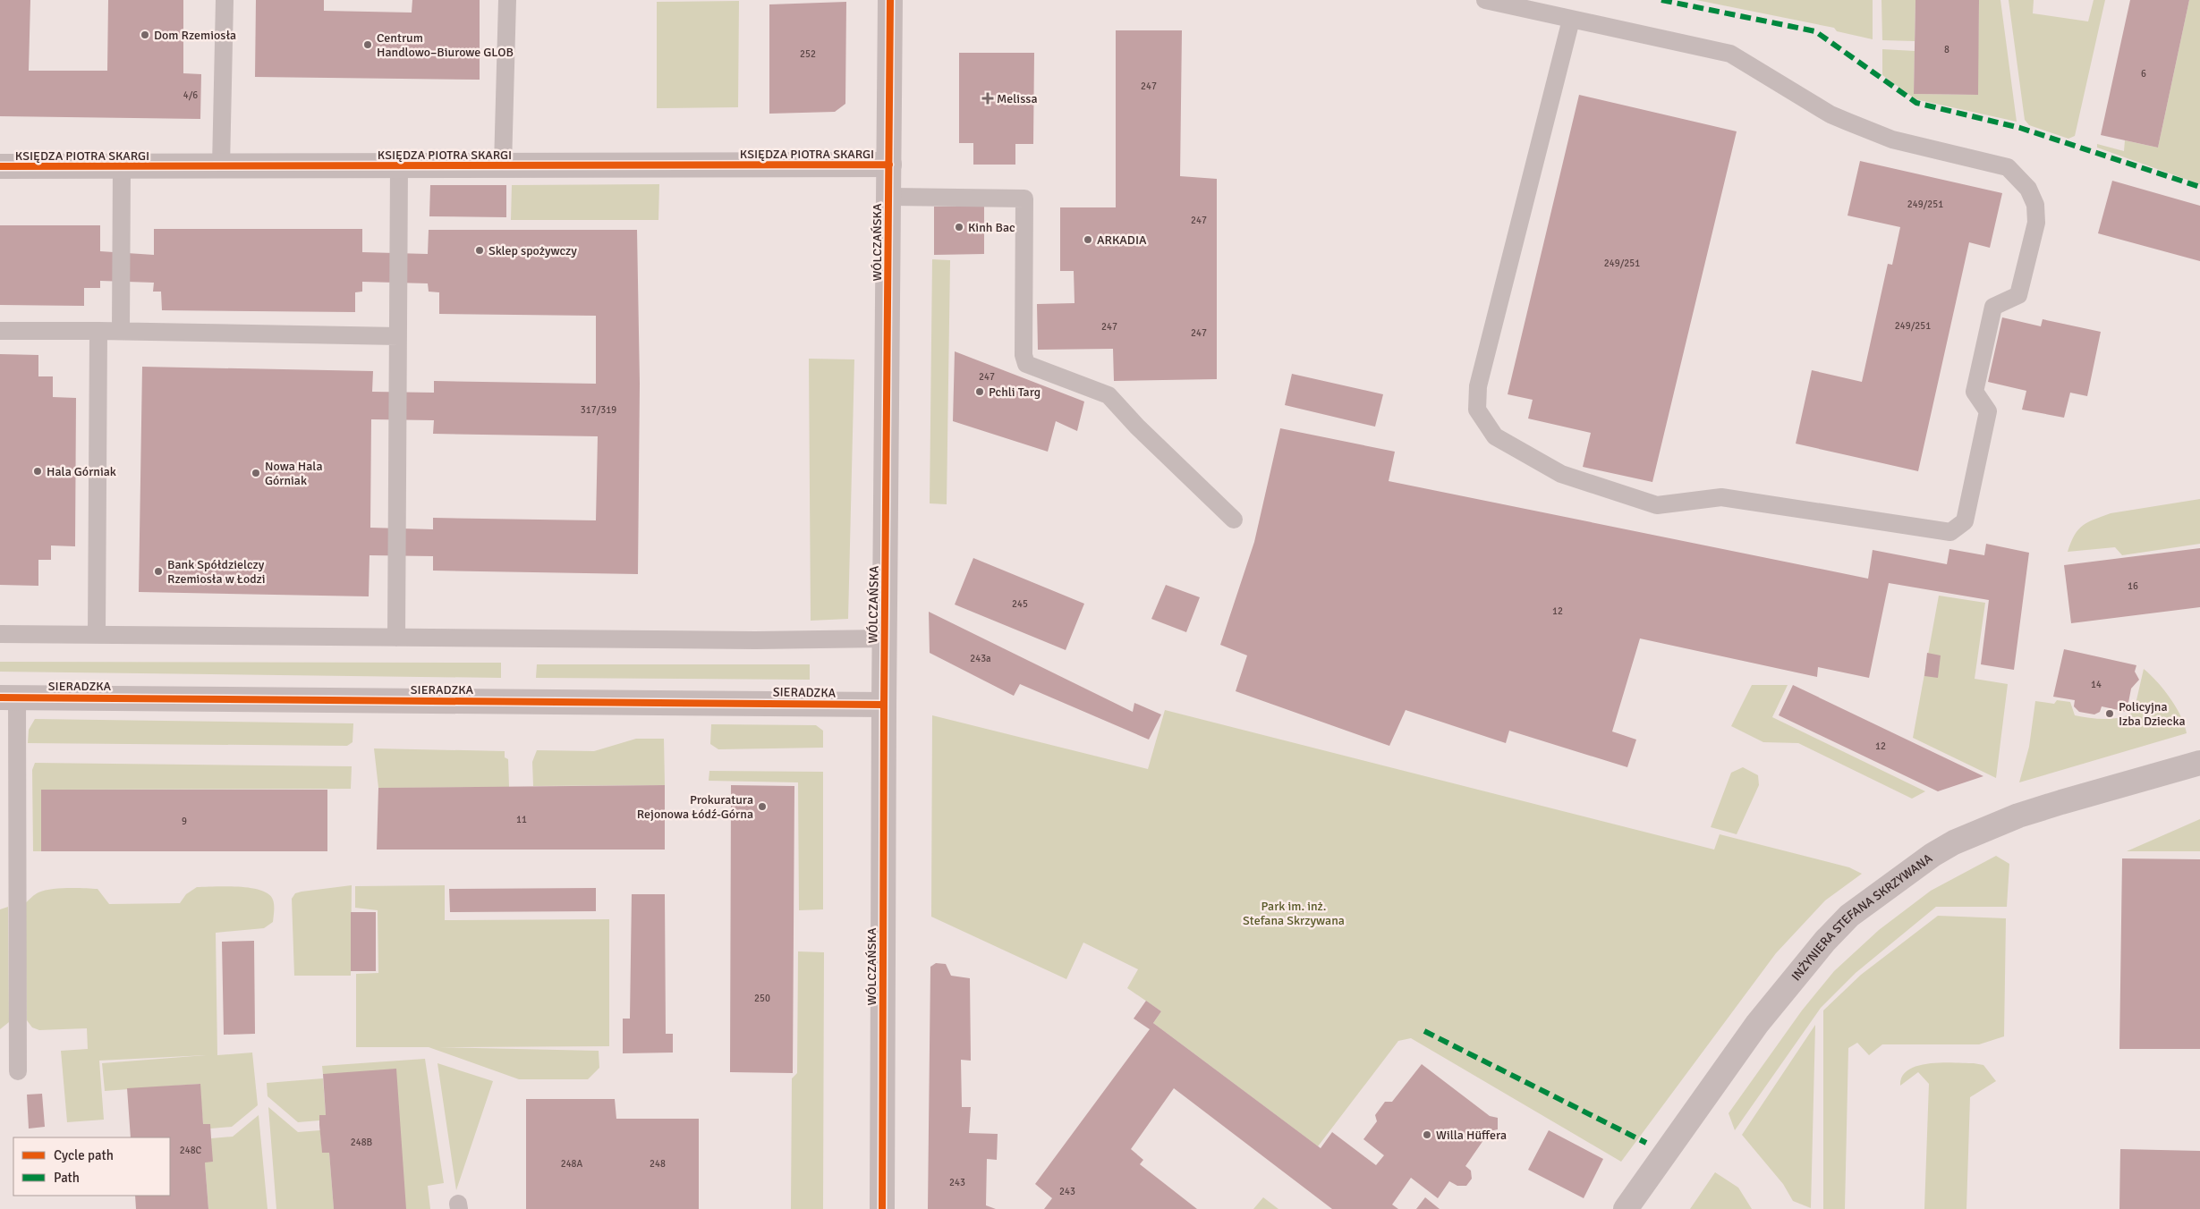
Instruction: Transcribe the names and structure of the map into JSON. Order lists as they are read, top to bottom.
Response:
{
  "streets": {
    "street": [
      "KSIĘDZA PIOTRA SKARGI",
      "WÓLCZAŃSKA",
      "SIERADZKA",
      "INŻYNIERA STEFANA SKRZYWANA"
    ]
  },
  "crossings": [
    ["KSIĘDZA PIOTRA SKARGI", "WÓLCZAŃSKA"],
    ["WÓLCZAŃSKA", "SIERADZKA"]
  ],
  "parks": ["Park im. inż. Stefana Skrzywana"],
  "places": {
    "other": [
      "Dom Rzemiosła",
      "Centrum Handlowo–Biurowe GLOB",
      "Kinh Bac",
      "ARKADIA",
      "Sklep spożywczy",
      "Pchli Targ",
      "Hala Górniak",
      "Nowa Hala Górniak",
      "Bank Spółdzielczy Rzemiosła w Łodzi",
      "Policyjna Izba Dziecka",
      "Prokuratura Rejonowa Łódź-Górna",
      "Willa Hüffera"
    ],
    "health": ["Melissa"]
  },
  "house_numbers": [
    "8",
    "252",
    "6",
    "247",
    "4/6",
    "249/251",
    "247",
    "249/251",
    "249/251",
    "247",
    "247",
    "247",
    "317/319",
    "16",
    "245",
    "12",
    "243a",
    "14",
    "12",
    "11",
    "9",
    "250",
    "248B",
    "248C",
    "248A",
    "248",
    "243",
    "243"
  ],
  "legend": ["Cycle path", "Path"]
}
